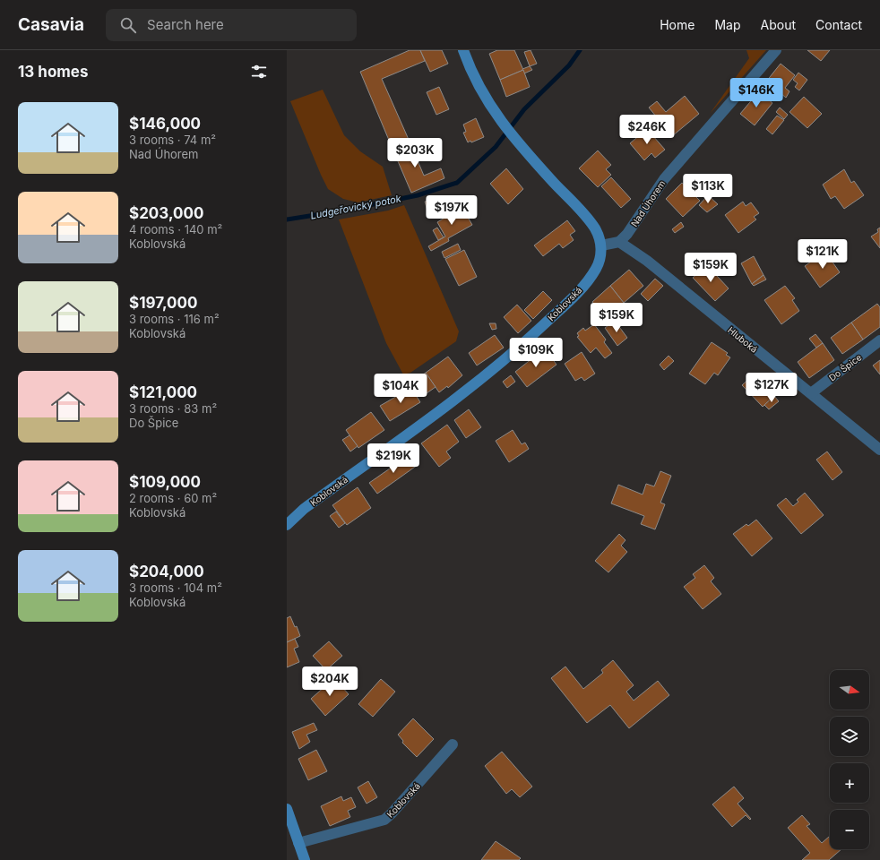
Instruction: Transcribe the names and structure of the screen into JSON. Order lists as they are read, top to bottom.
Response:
{
  "streets": {
    "street": [
      "Nad Úhorem",
      "Koblovská",
      "Hluboká",
      "Do Špice"
    ]
  },
  "crossings": [
    ["Nad Úhorem", "Hluboká"],
    ["Hluboká", "Do Špice"]
  ],
  "water": ["Ludgeřovický potok"],
  "north": "right",
  "page": {
    "header": "Casavia",
    "search": "Search here",
    "nav": [
      "Home",
      "Map",
      "About",
      "Contact"
    ],
    "heading": "13 homes",
    "price": [
      "$146K",
      "$246K",
      "$203K",
      "$113K",
      "$197K",
      "$121K",
      "$159K",
      "$159K",
      "$109K",
      "$127K",
      "$104K",
      "$219K",
      "$204K"
    ],
    "list": [
      {
        "name": "$146,000",
        "note": "3 rooms · 74 m² · Nad Úhorem"
      },
      {
        "name": "$203,000",
        "note": "4 rooms · 140 m² · Koblovská"
      },
      {
        "name": "$197,000",
        "note": "3 rooms · 116 m² · Koblovská"
      },
      {
        "name": "$121,000",
        "note": "3 rooms · 83 m² · Do Špice"
      },
      {
        "name": "$109,000",
        "note": "2 rooms · 60 m² · Koblovská"
      },
      {
        "name": "$204,000",
        "note": "3 rooms · 104 m² · Koblovská"
      }
    ],
    "map_buttons": ["+", "−"]
  }
}
